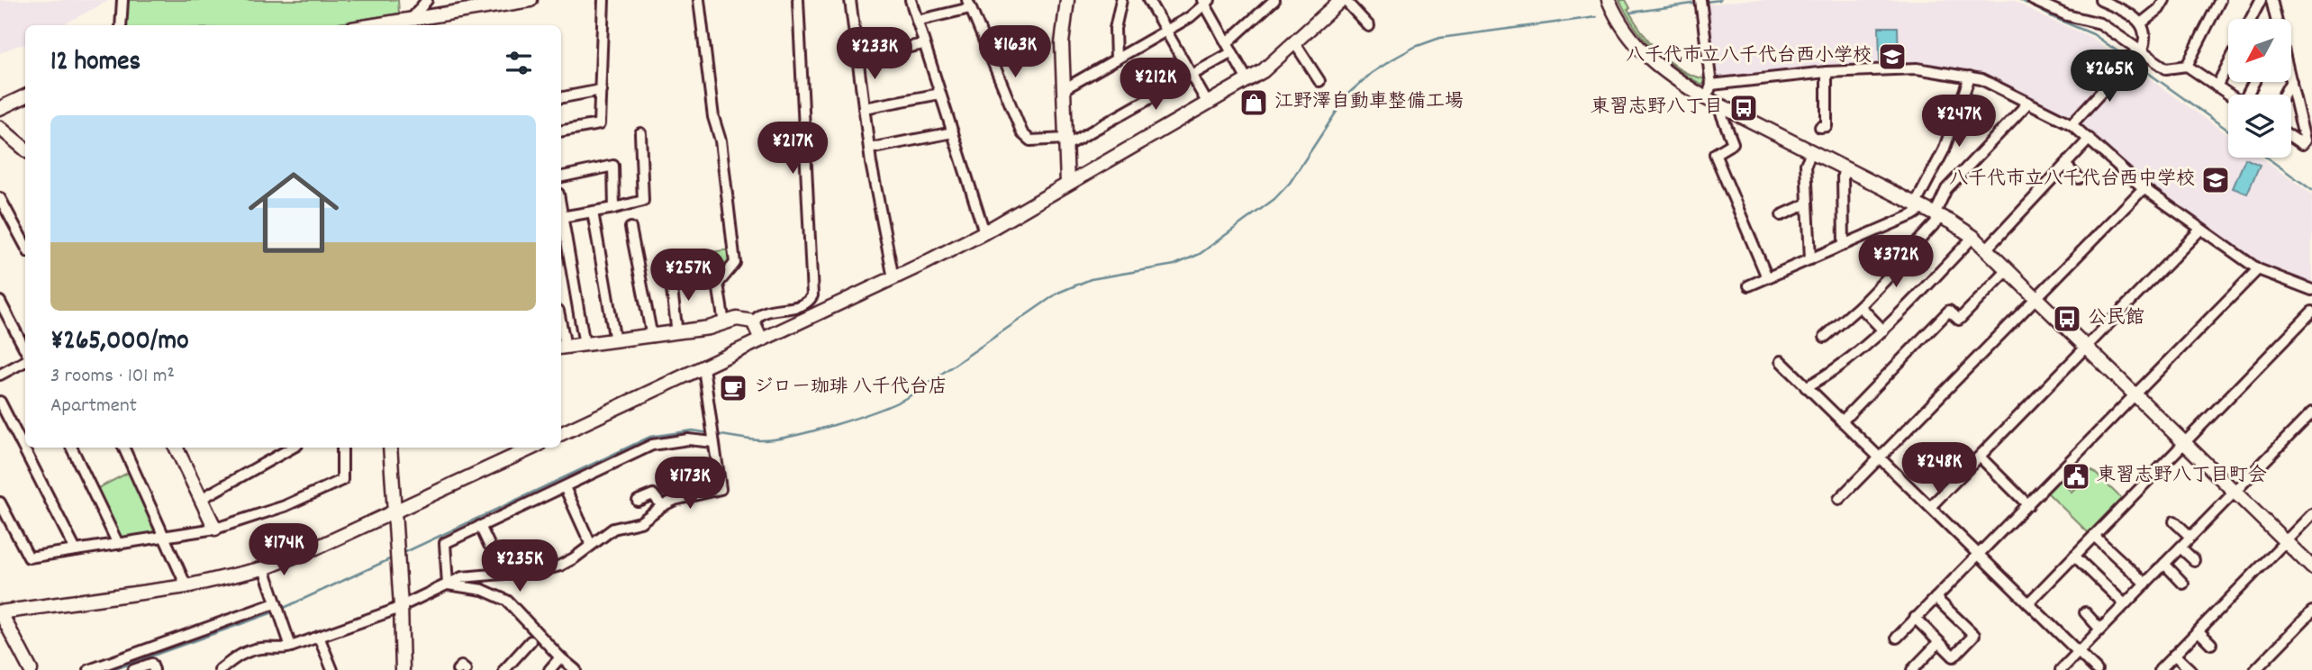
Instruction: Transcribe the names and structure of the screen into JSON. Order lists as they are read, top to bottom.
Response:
{
  "places": {
    "school or university": ["八千代市立八千代台西小学校", "八千代市立八千代台西中学校"],
    "shop": ["江野澤自動車整備工場"],
    "bus stop": ["東習志野八丁目", "公民館"],
    "cafe": ["ジロー珈琲 八千代台店"],
    "public building": ["東習志野八丁目町会"]
  },
  "north": "bottom left",
  "page": {
    "price": [
      "¥163K",
      "¥233K",
      "¥265K",
      "¥212K",
      "¥247K",
      "¥217K",
      "¥372K",
      "¥257K",
      "¥248K",
      "¥173K",
      "¥174K",
      "¥235K"
    ],
    "heading": "12 homes",
    "list": [
      {
        "name": "¥265,000/mo",
        "note": "3 rooms · 101 m² · Apartment"
      }
    ]
  }
}
